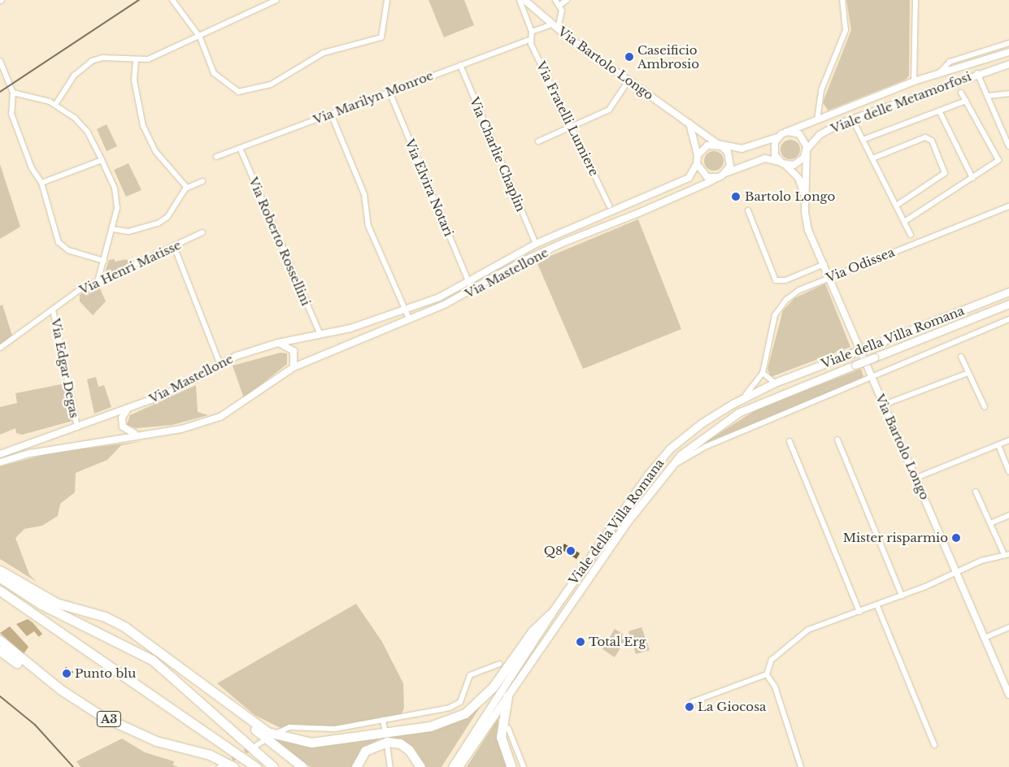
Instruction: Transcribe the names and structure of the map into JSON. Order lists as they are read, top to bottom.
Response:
{
  "streets": {
    "highway": ["A3"],
    "main road": ["Viale della Villa Romana"],
    "street": [
      "Via Bartolo Longo",
      "Via Marilyn Monroe",
      "Viale delle Metamorfosi",
      "Via Fratelli Lumiere",
      "Via Charlie Chaplin",
      "Via Elvira Notari",
      "Via Roberto Rossellini",
      "Via Odissea",
      "Via Henri Matisse",
      "Via Mastellone",
      "Via Edgar Degas"
    ]
  },
  "crossings": [
    ["Via Bartolo Longo", "Viale delle Metamorfosi"],
    ["Via Bartolo Longo", "Via Odissea"],
    ["Via Bartolo Longo", "Via Mastellone"],
    ["Via Bartolo Longo", "Viale della Villa Romana"],
    ["Via Marilyn Monroe", "Via Fratelli Lumiere"],
    ["Via Marilyn Monroe", "Via Charlie Chaplin"],
    ["Via Marilyn Monroe", "Via Elvira Notari"],
    ["Via Marilyn Monroe", "Via Roberto Rossellini"],
    ["Via Charlie Chaplin", "Via Mastellone"],
    ["Via Elvira Notari", "Via Mastellone"],
    ["Via Roberto Rossellini", "Via Mastellone"],
    ["Via Odissea", "Viale della Villa Romana"],
    ["Via Henri Matisse", "Via Edgar Degas"],
    ["Via Mastellone", "Via Edgar Degas"]
  ],
  "places": [
    "Caseificio Ambrosio",
    "Bartolo Longo",
    "Mister risparmio",
    "Q8",
    "Total Erg",
    "Punto blu",
    "La Giocosa"
  ]
}
